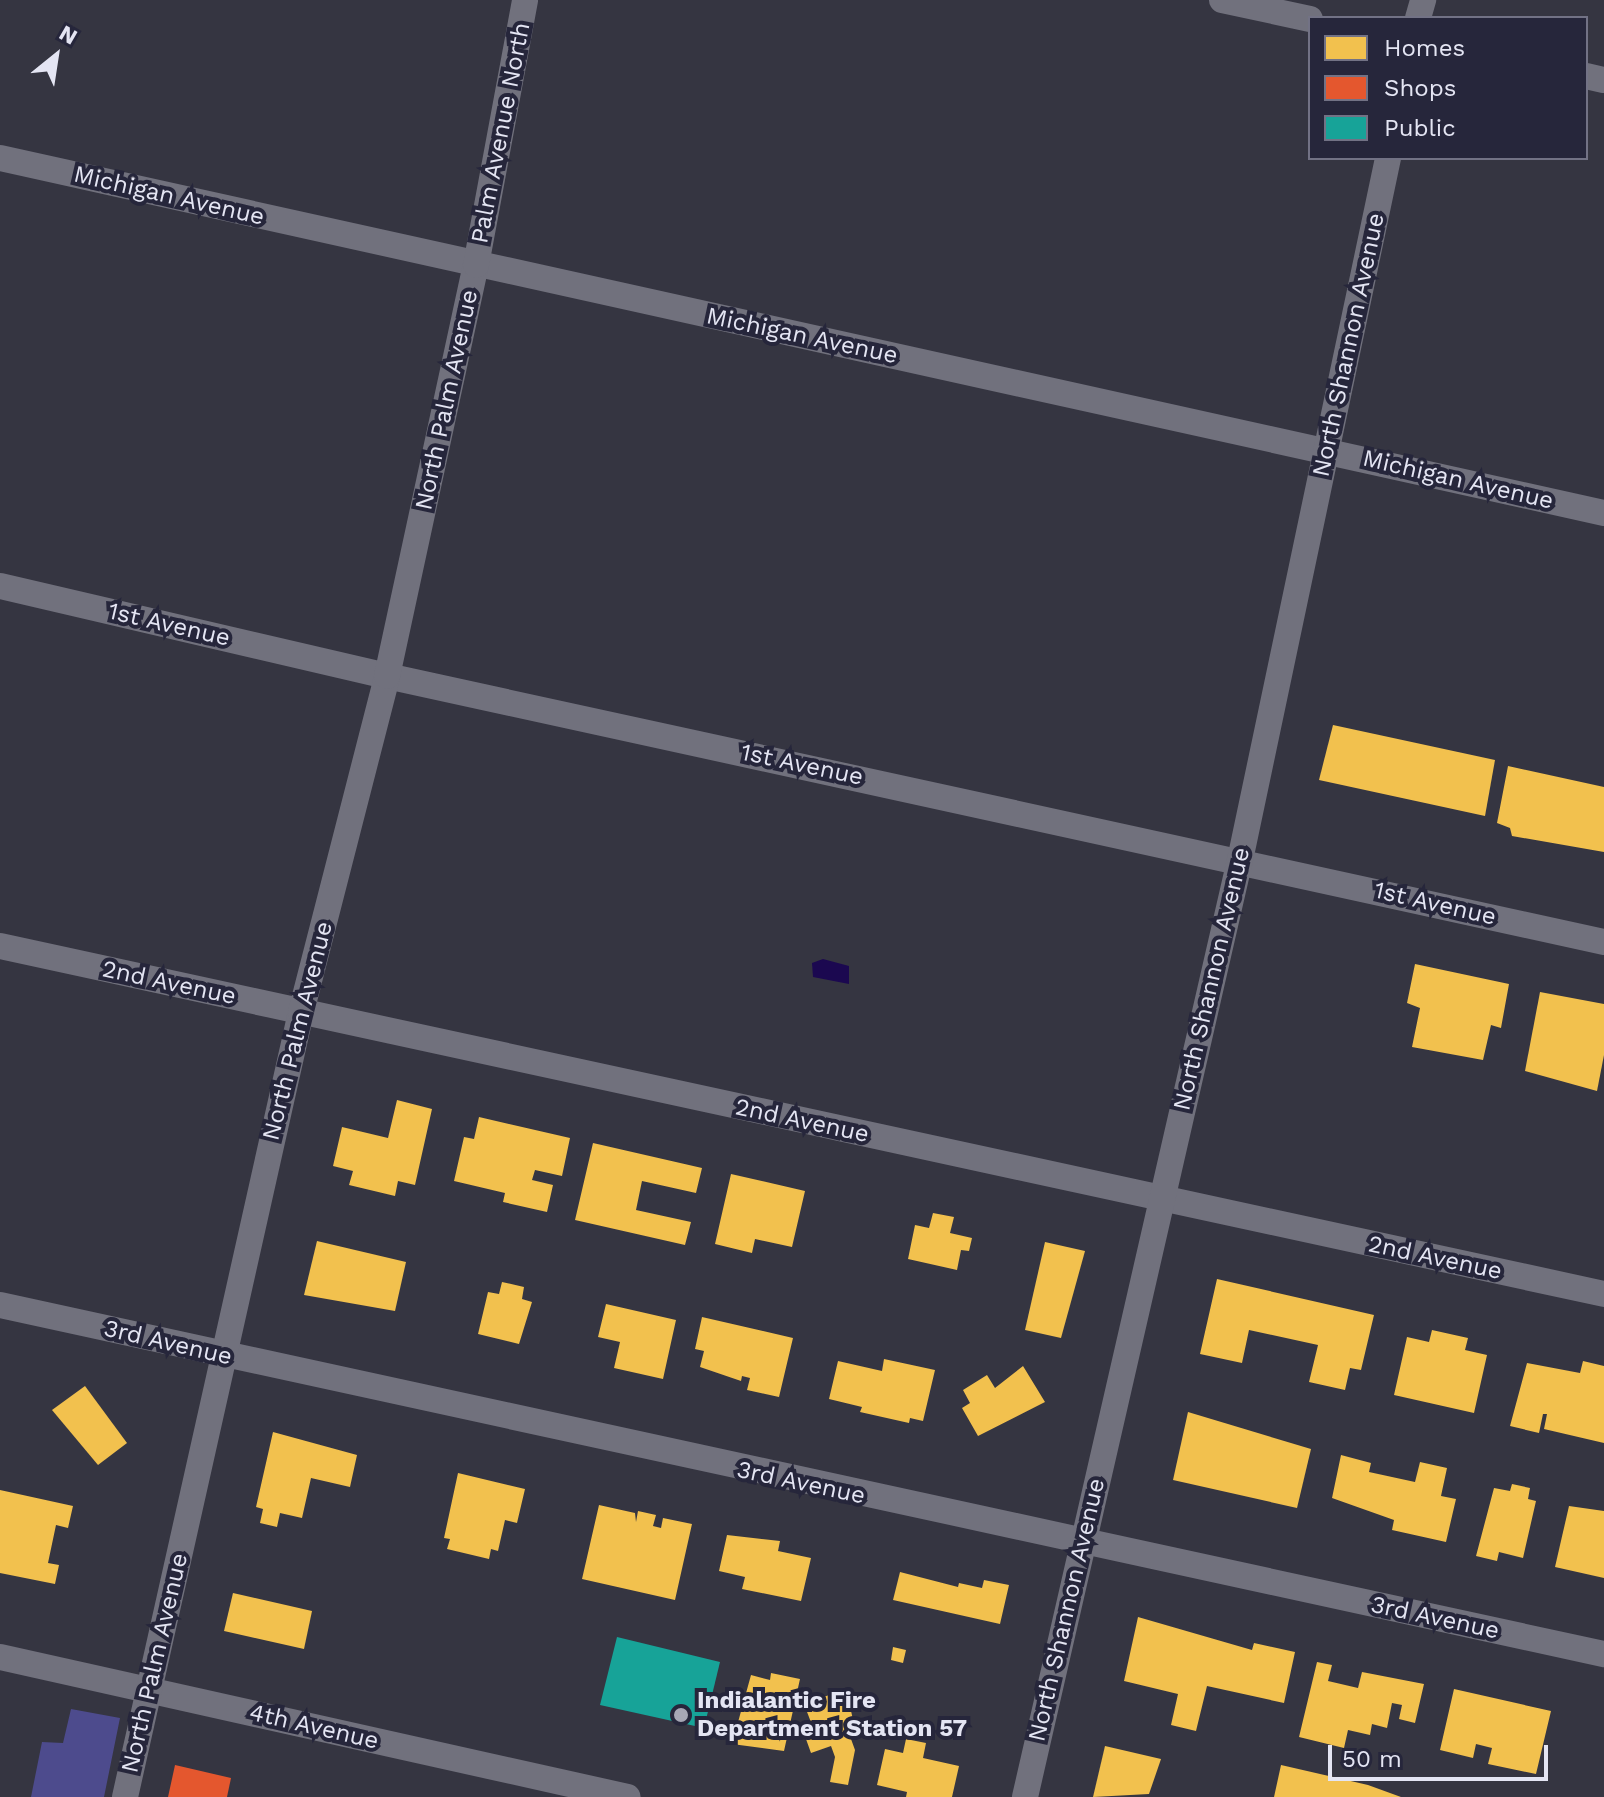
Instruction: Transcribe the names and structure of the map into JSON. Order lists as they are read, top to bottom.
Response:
{
  "streets": {
    "street": [
      "Palm Avenue North",
      "Michigan Avenue",
      "North Shannon Avenue",
      "North Palm Avenue",
      "1st Avenue",
      "2nd Avenue",
      "3rd Avenue",
      "4th Avenue"
    ]
  },
  "crossings": [
    ["Palm Avenue North", "Michigan Avenue"],
    ["Palm Avenue North", "North Palm Avenue"],
    ["Michigan Avenue", "North Shannon Avenue"],
    ["Michigan Avenue", "North Palm Avenue"],
    ["North Shannon Avenue", "1st Avenue"],
    ["North Shannon Avenue", "2nd Avenue"],
    ["North Shannon Avenue", "3rd Avenue"],
    ["North Palm Avenue", "1st Avenue"],
    ["North Palm Avenue", "2nd Avenue"],
    ["North Palm Avenue", "3rd Avenue"],
    ["North Palm Avenue", "4th Avenue"]
  ],
  "places": ["Indialantic Fire Department Station 57"],
  "legend": ["Homes", "Shops", "Public"],
  "scale_bar": "50 m",
  "north": "top right"
}
